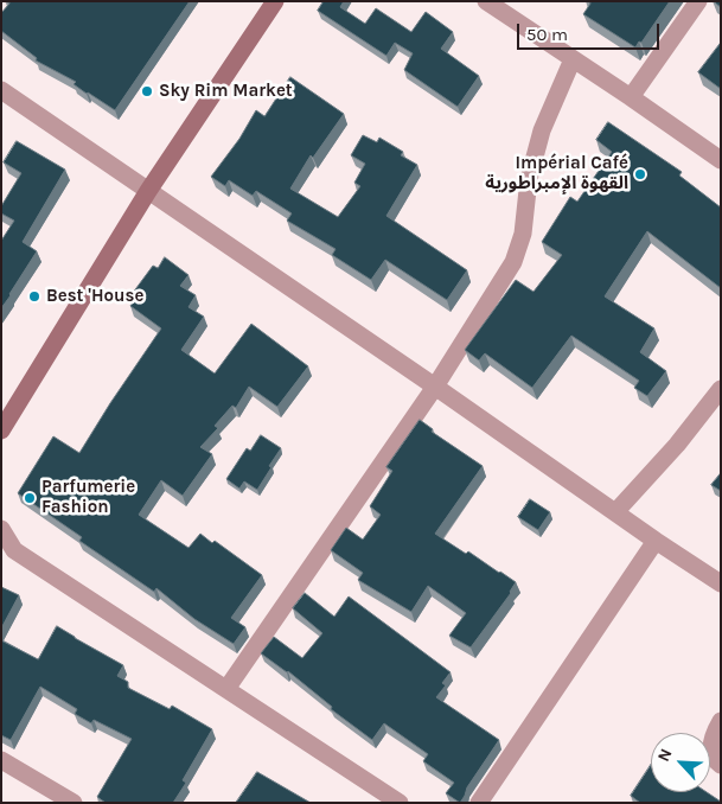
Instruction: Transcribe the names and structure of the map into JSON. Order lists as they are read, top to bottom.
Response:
{
  "places": [
    "Sky Rim Market",
    "Impérial Café القهوة الإمبراطورية",
    "Best 'House",
    "Parfumerie Fashion"
  ],
  "scale_bar": "50 m",
  "north": "top left"
}
